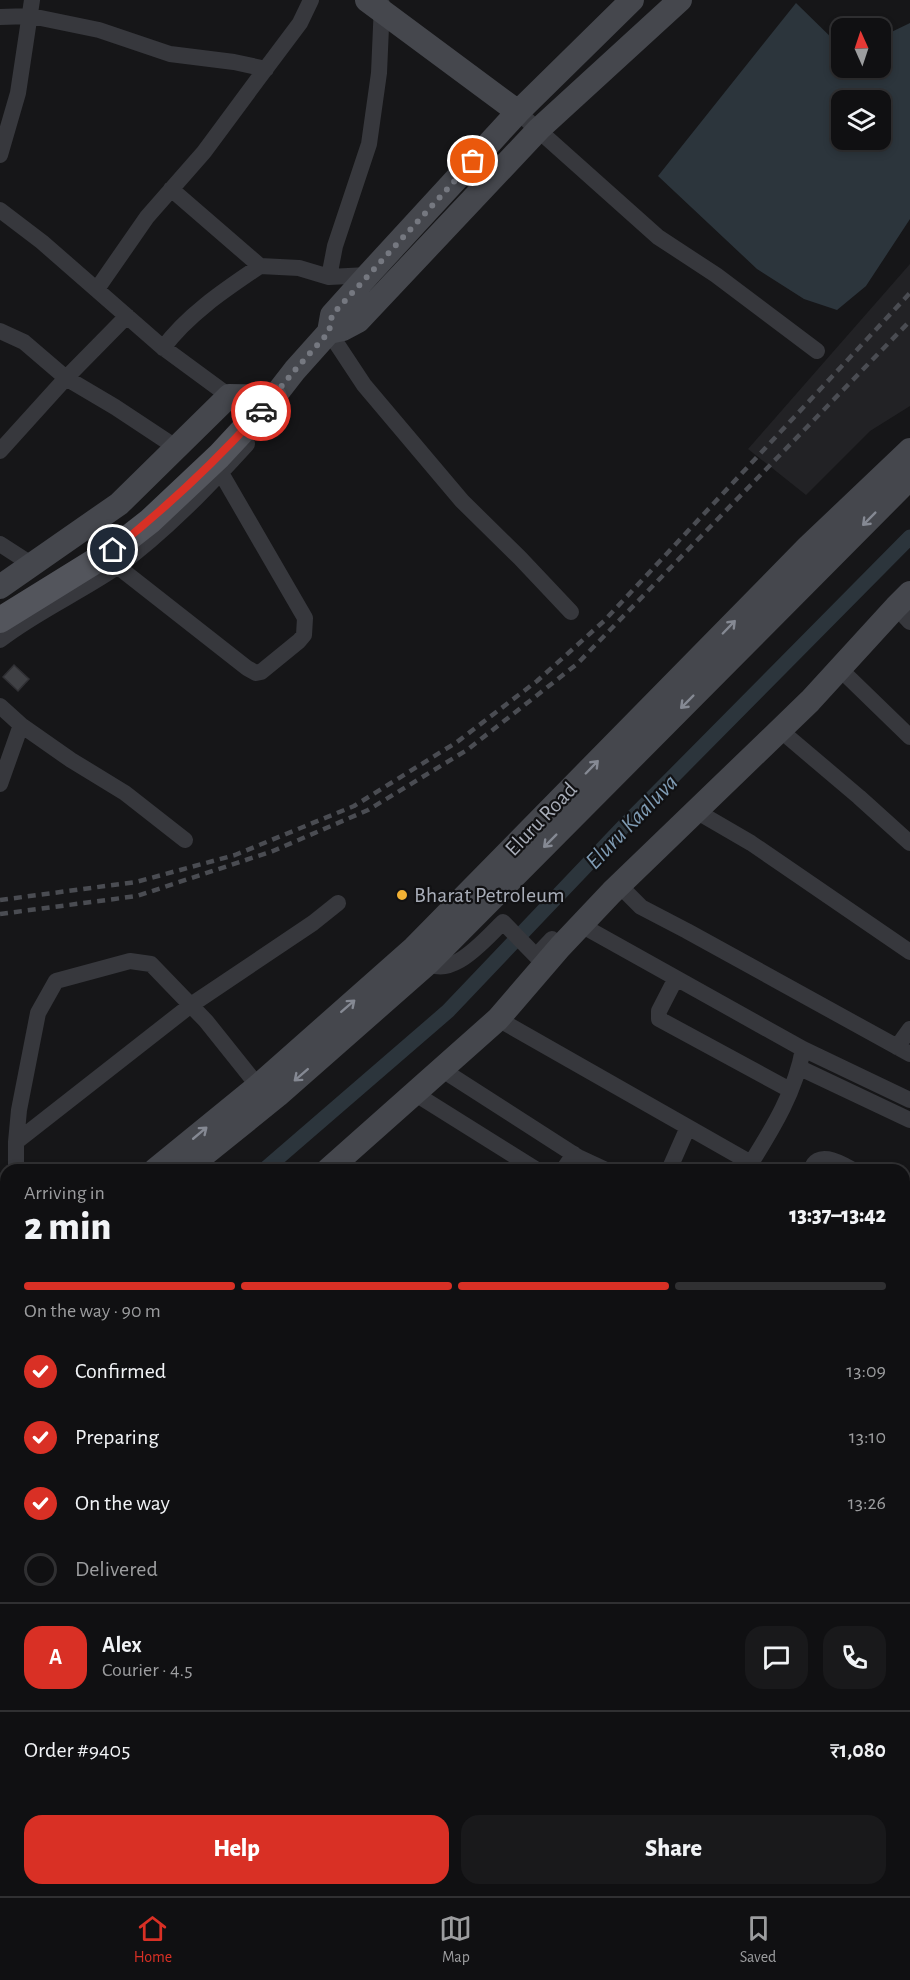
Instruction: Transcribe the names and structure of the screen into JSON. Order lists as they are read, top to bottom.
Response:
{
  "streets": {
    "main road": ["Eluru Road"]
  },
  "water": ["Eluru Kaaluva"],
  "places": ["Bharat Petroleum"],
  "north": "top",
  "page": {
    "heading": ["2 min", "Arriving in", "13:37–13:42"],
    "panel": [
      "Alex",
      "Courier · 4.5",
      "Order #9405",
      "₹1,080"
    ],
    "bar": "On the way · 90 m",
    "list": [
      ["Confirmed", "13:09"],
      ["Preparing", "13:10"],
      ["On the way", "13:26"],
      "Delivered"
    ],
    "round": "A",
    "buttons": ["Help", "Share"],
    "tabs": ["Home", "Map", "Saved"]
  }
}
